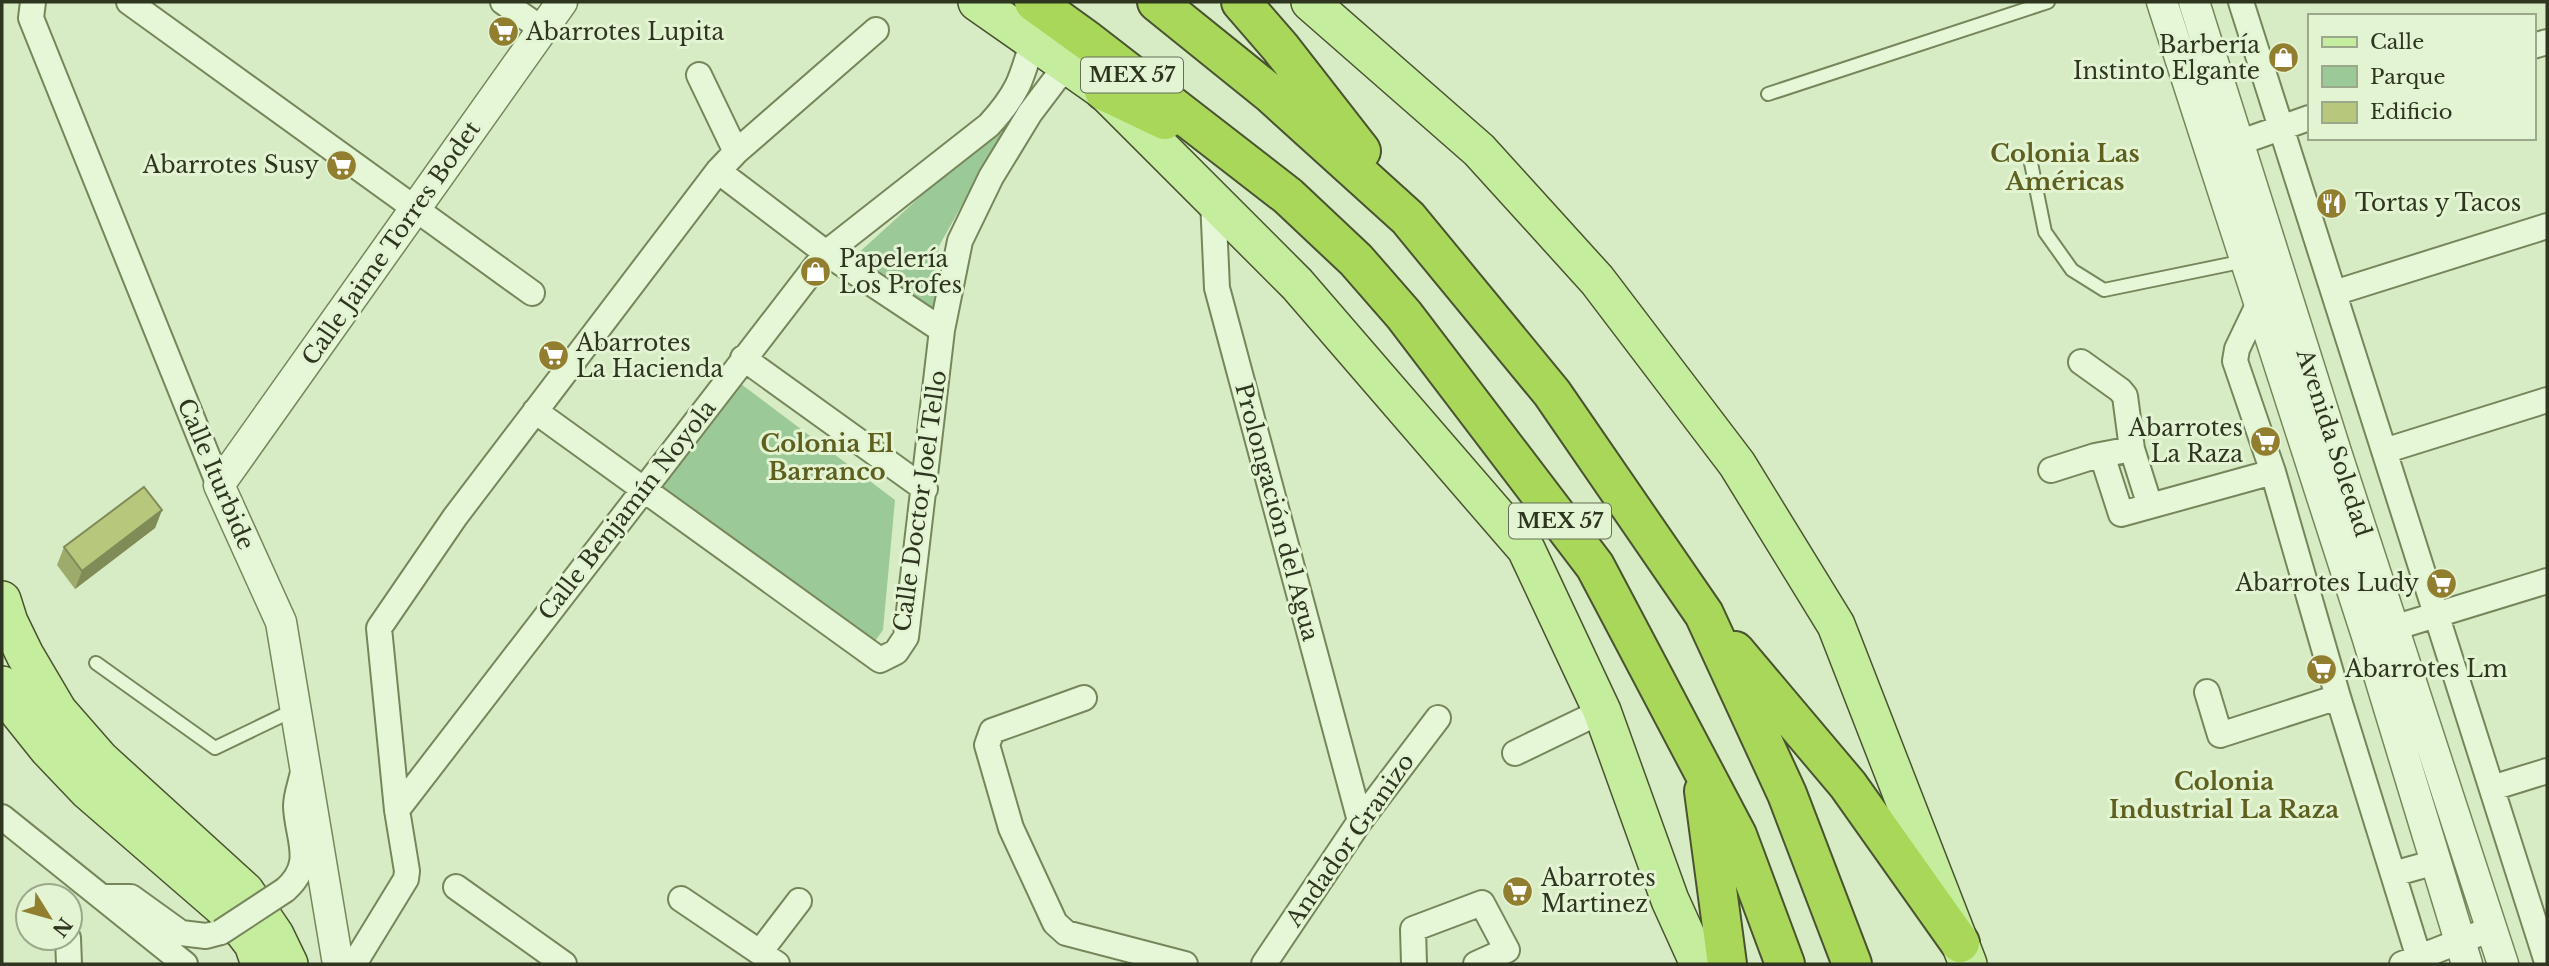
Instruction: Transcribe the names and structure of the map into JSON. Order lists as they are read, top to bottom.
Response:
{
  "streets": {
    "highway": ["MEX 57"],
    "street": [
      "Calle Jaime Torres Bodet",
      "Avenida Soledad",
      "Calle Iturbide",
      "Calle Doctor Joel Tello",
      "Calle Benjamín Noyola",
      "Prolongación del Agua",
      "Andador Granizo"
    ]
  },
  "crossings": [
    ["Calle Jaime Torres Bodet", "Calle Iturbide"],
    ["Calle Doctor Joel Tello", "Calle Benjamín Noyola"],
    ["Prolongación del Agua", "Andador Granizo"]
  ],
  "districts": ["Colonia Las Américas", "Colonia El Barranco", "Colonia Industrial La Raza"],
  "places": {
    "supermarket": [
      "Abarrotes Lupita",
      "Abarrotes Susy",
      "Abarrotes La Hacienda",
      "Abarrotes La Raza",
      "Abarrotes Ludy",
      "Abarrotes Lm",
      "Abarrotes Martinez"
    ],
    "shop": ["Barbería Instinto Elgante", "Papelería Los Profes"],
    "restaurant": ["Tortas y Tacos"]
  },
  "legend": ["Calle", "Parque", "Edificio"],
  "north": "bottom right"
}
